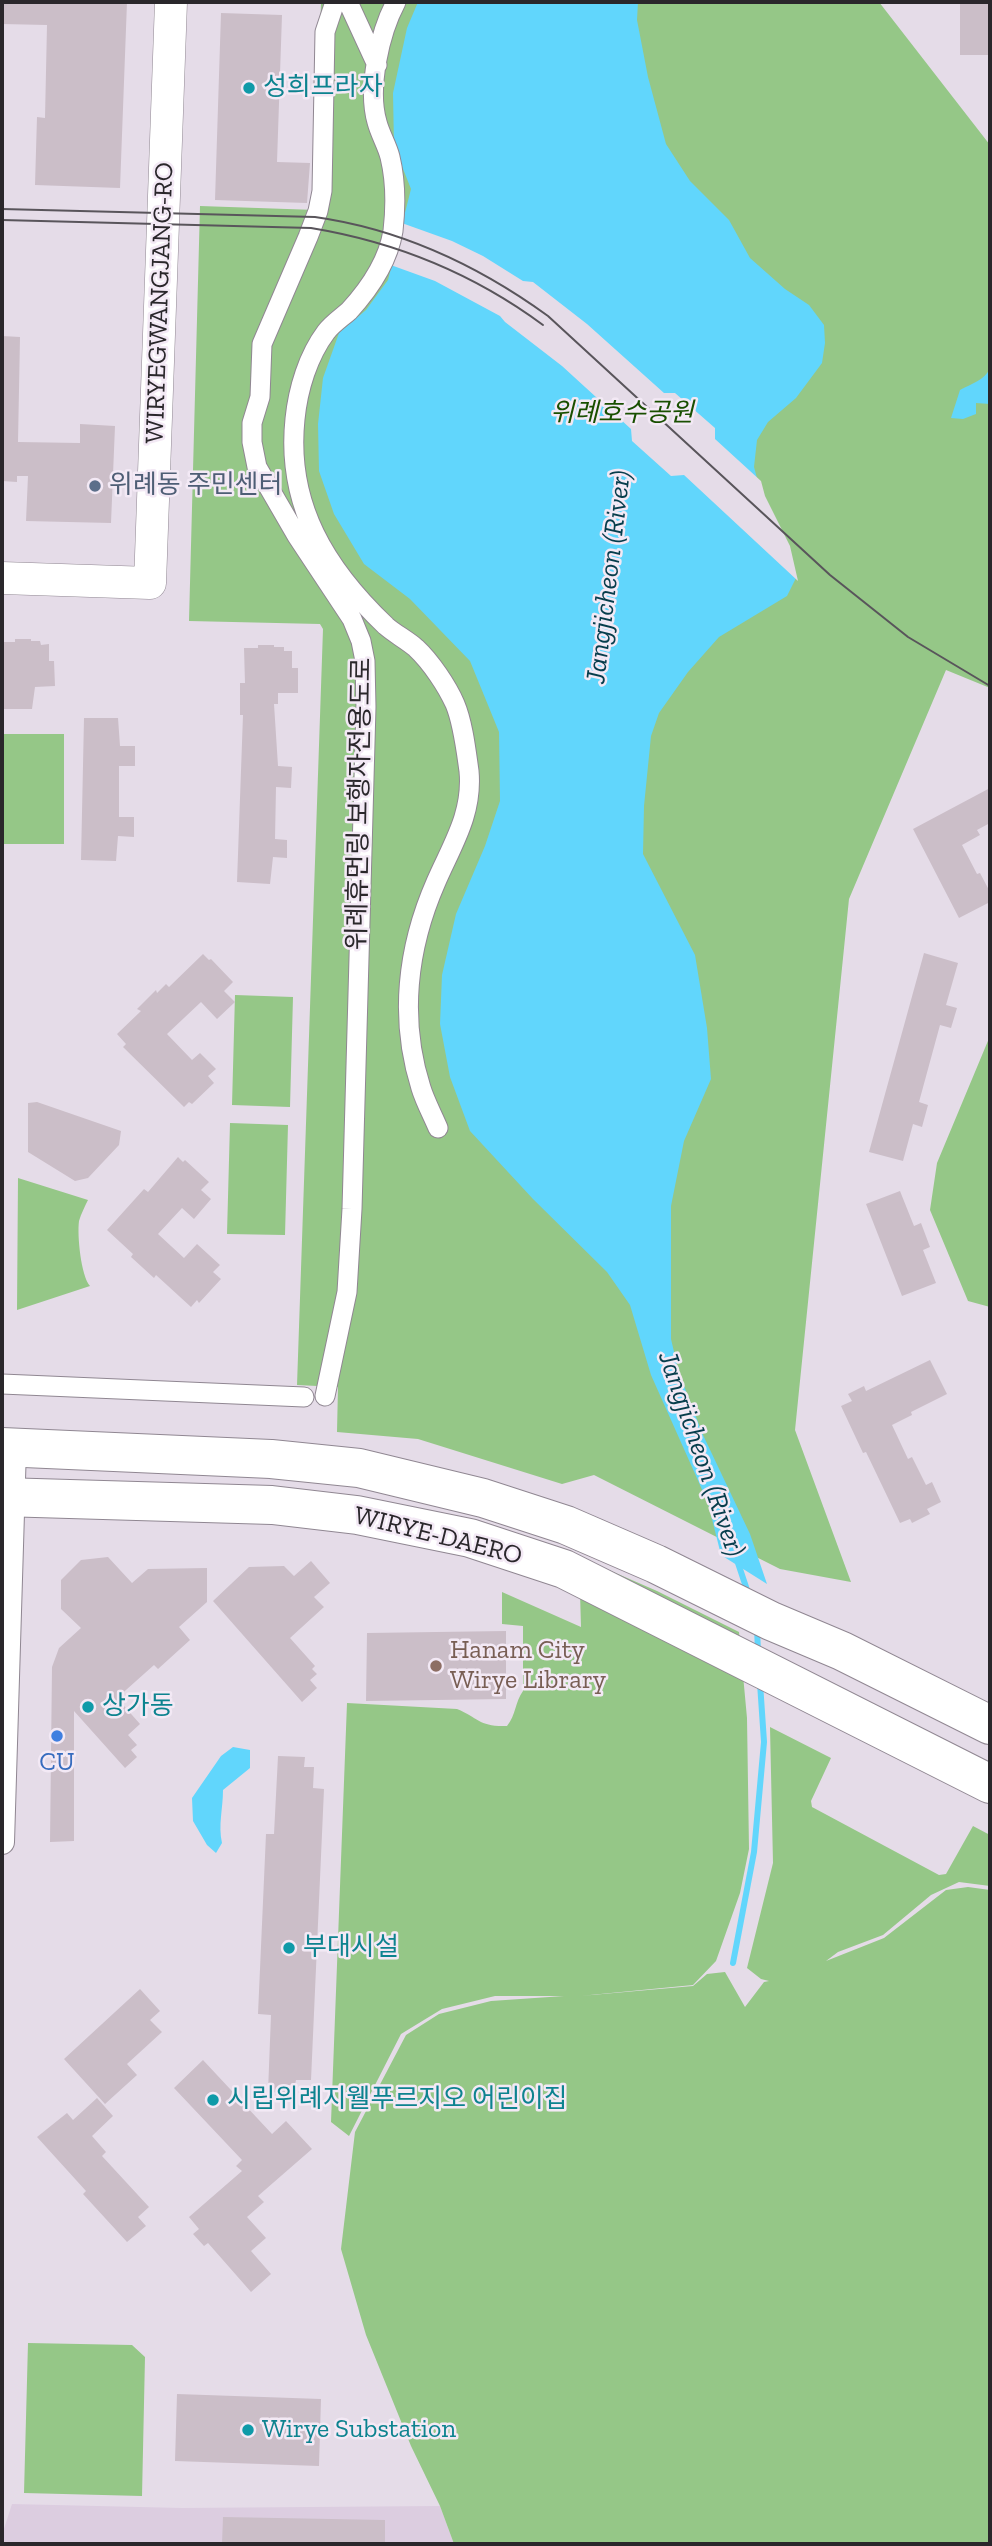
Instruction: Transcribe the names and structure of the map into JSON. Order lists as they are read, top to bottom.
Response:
{
  "streets": {
    "main road": ["WIRYE-DAERO"],
    "street": ["WIRYEGWANGJANG-RO", "위례휴먼링 보행자전용도로"]
  },
  "water": ["Jangjicheon (River)"],
  "parks": ["위례호수공원"],
  "places": [
    "성희프라자",
    "위례동 주민센터",
    "Hanam City Wirye Library",
    "상가동",
    "CU",
    "부대시설",
    "시립위례지웰푸르지오 어린이집",
    "Wirye Substation"
  ]
}
